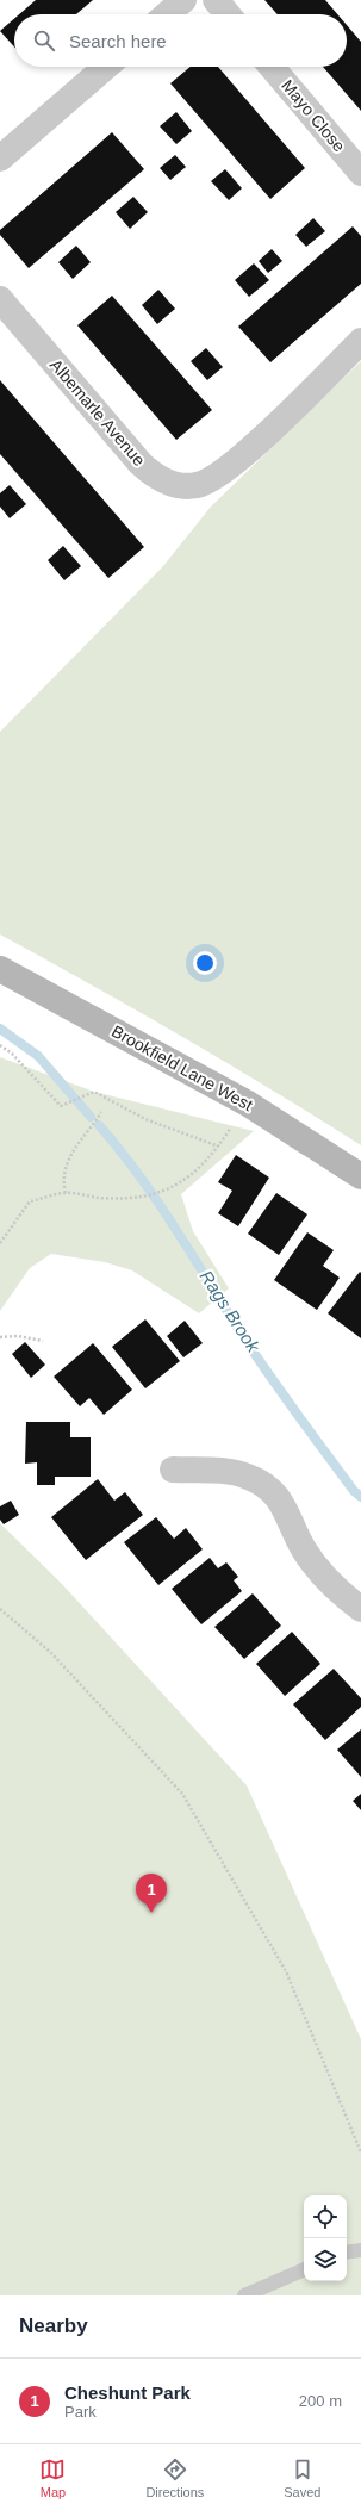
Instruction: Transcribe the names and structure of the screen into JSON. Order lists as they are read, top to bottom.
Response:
{
  "streets": {
    "main road": ["Brookfield Lane West"],
    "street": ["Mayo Close", "Albemarle Avenue"]
  },
  "water": ["Rags Brook"],
  "page": {
    "search": "Search here",
    "pins": "1",
    "heading": "Nearby",
    "list": [
      {
        "mark": "1",
        "name": "Cheshunt Park",
        "note": "Park",
        "value": "200 m"
      }
    ],
    "nav": ["Map", "Directions", "Saved"]
  }
}
